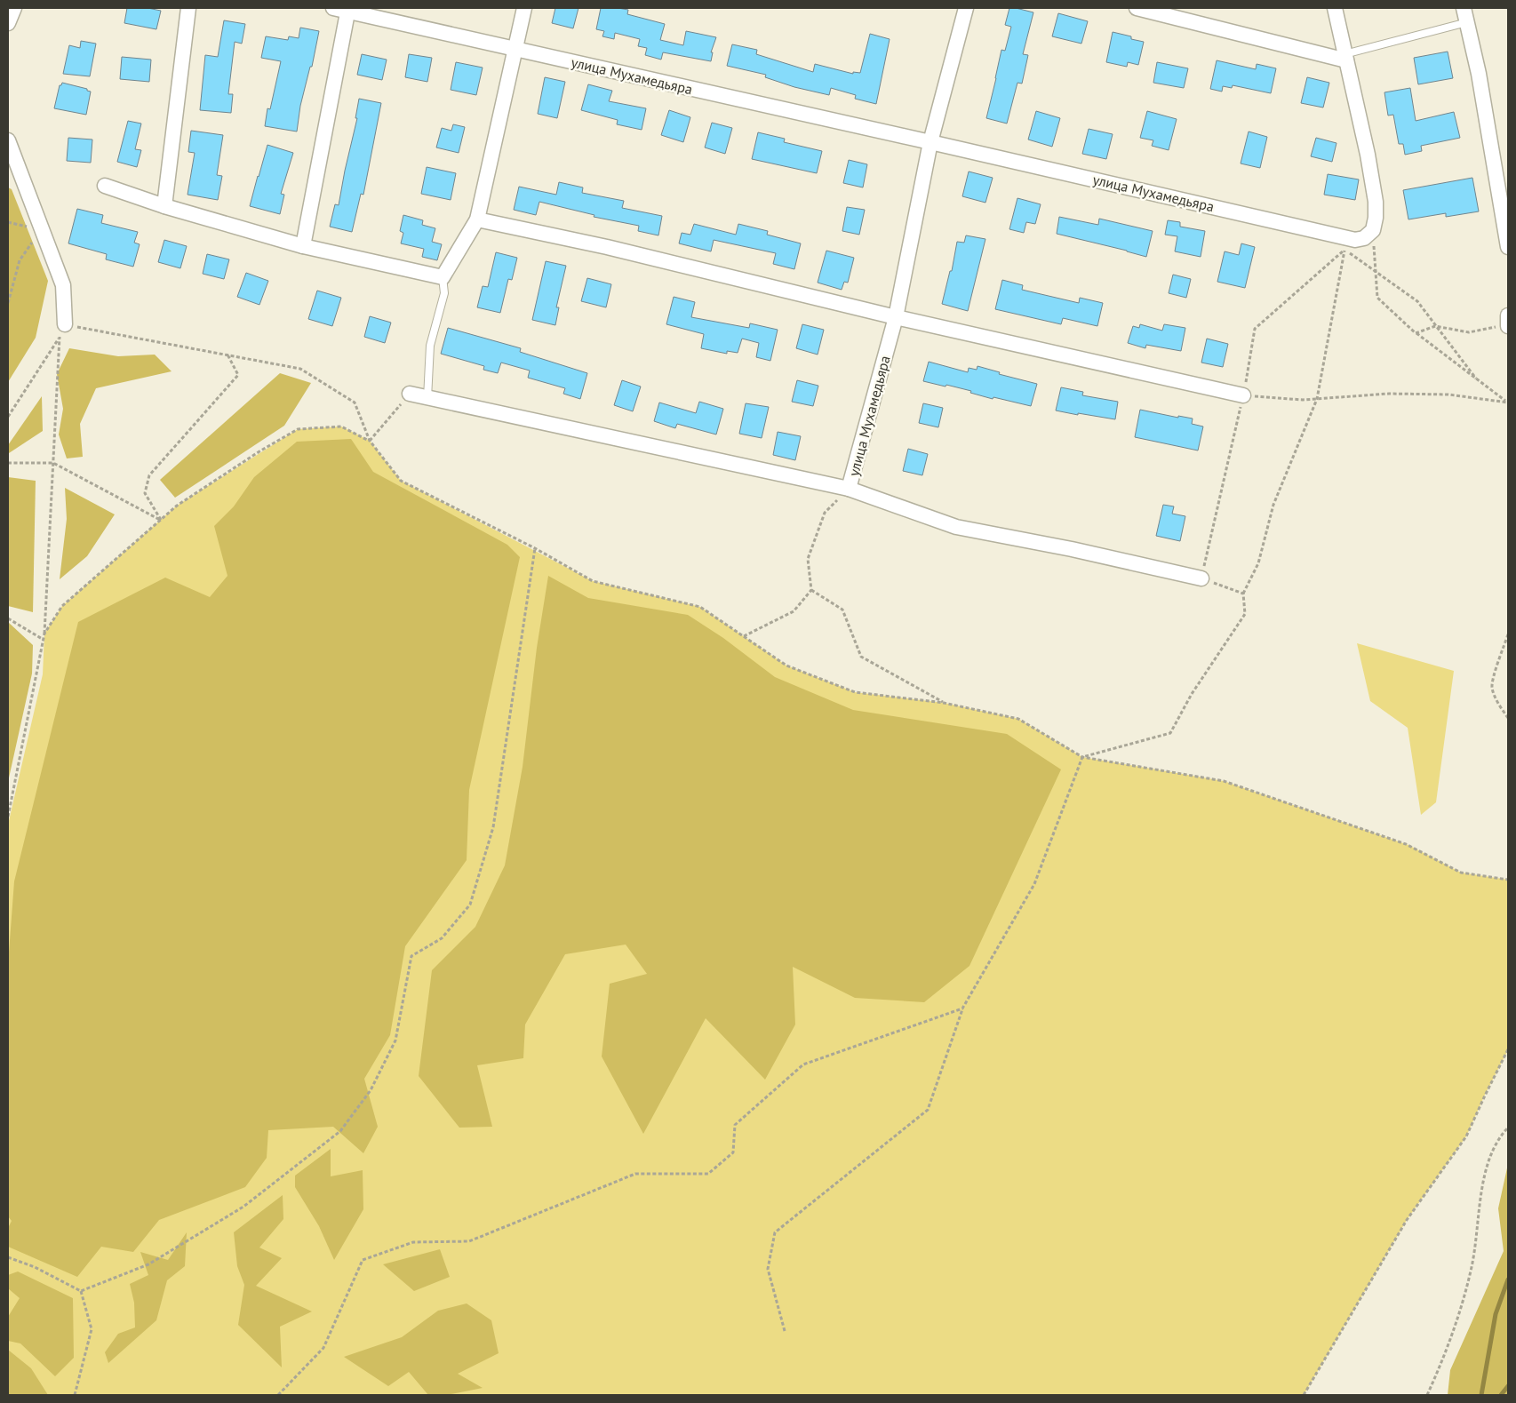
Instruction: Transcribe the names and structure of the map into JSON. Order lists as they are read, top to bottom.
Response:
{
  "streets": {
    "street": ["улица Мухамедьяра"]
  }
}
